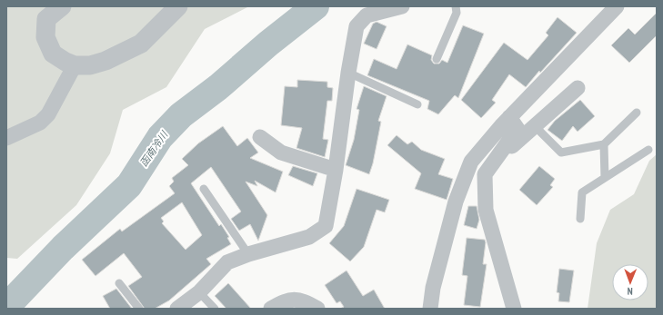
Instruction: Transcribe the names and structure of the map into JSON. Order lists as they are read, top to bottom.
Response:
{
  "water": ["函南冷川"],
  "north": "bottom"
}
